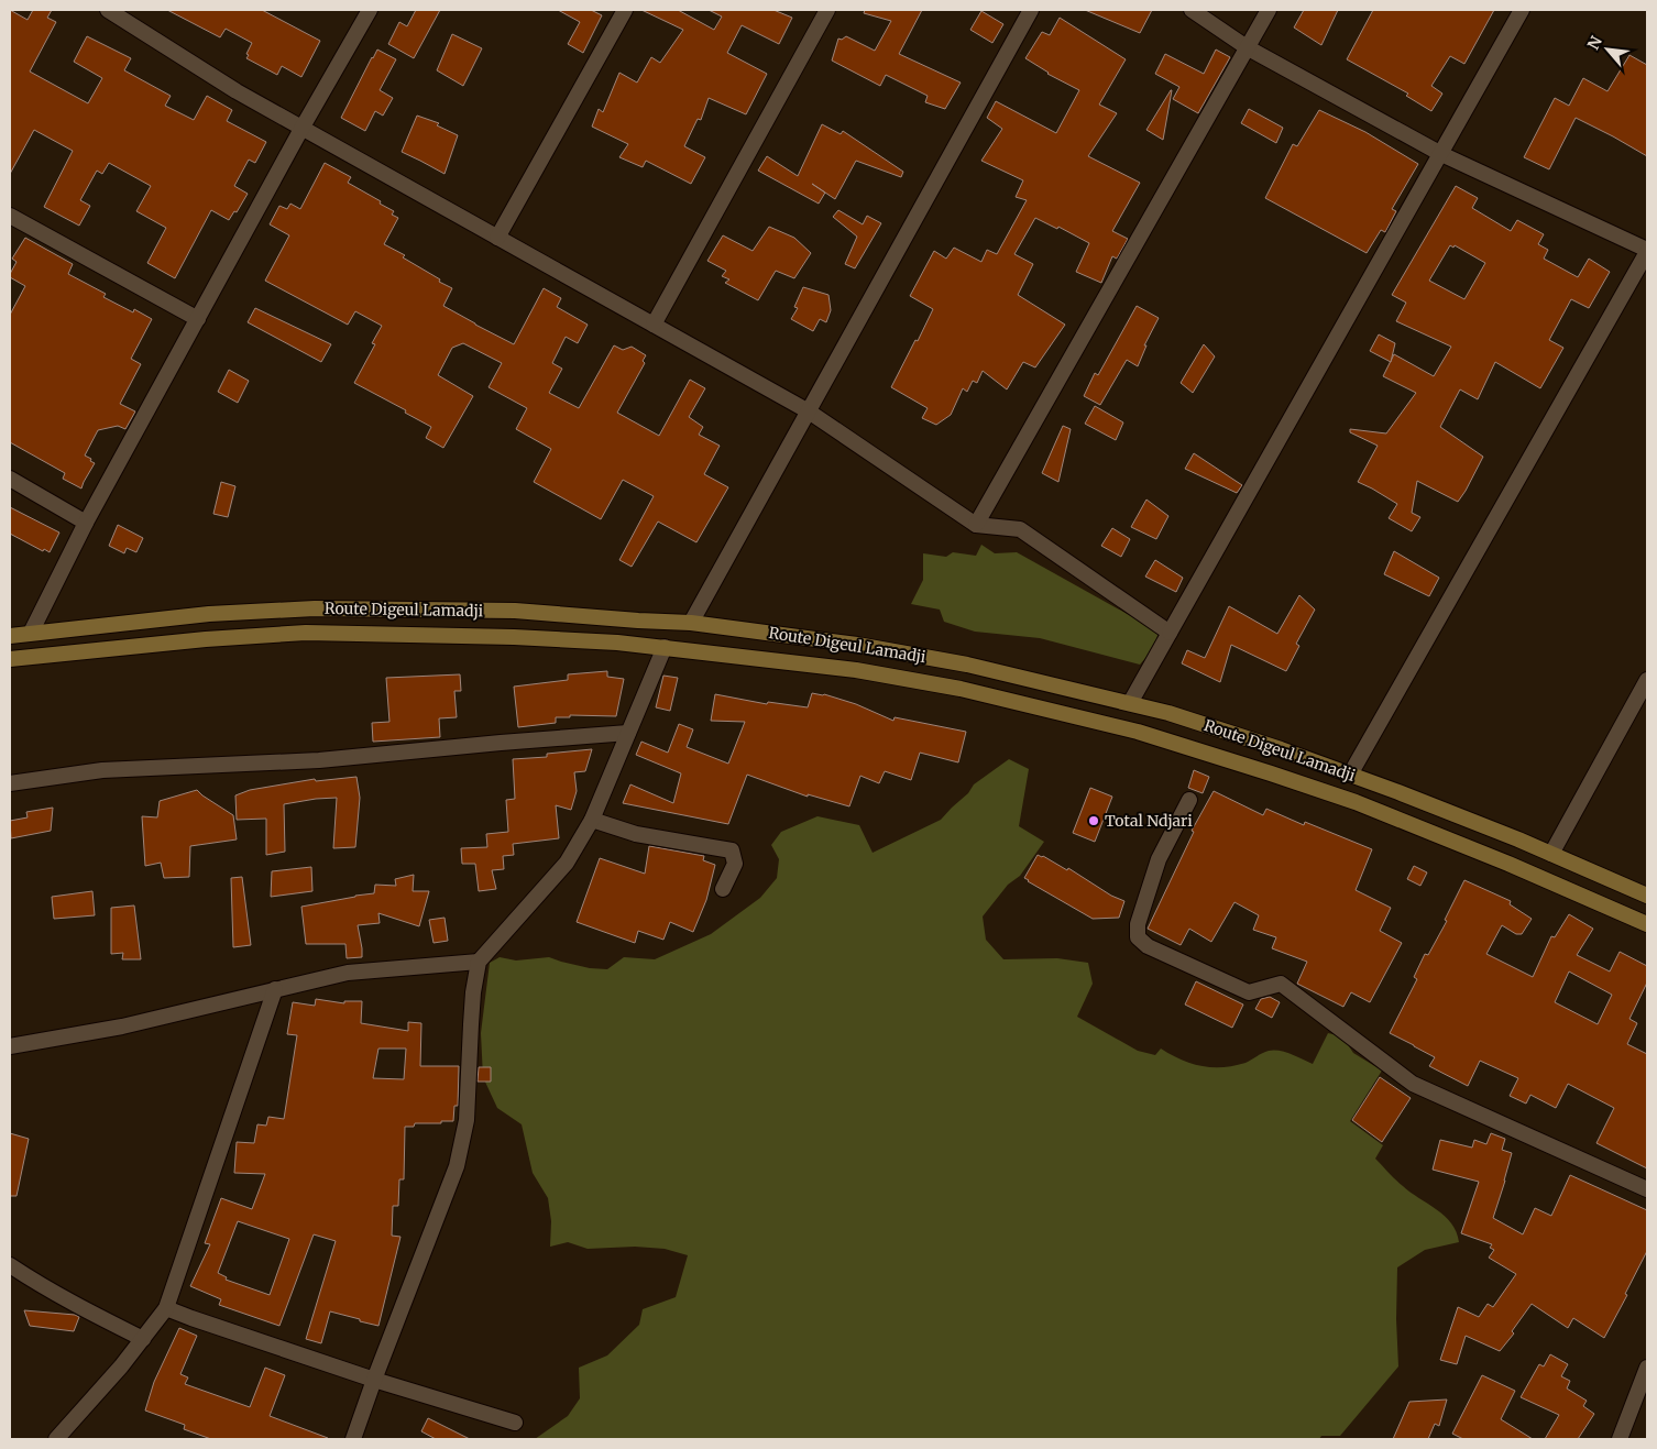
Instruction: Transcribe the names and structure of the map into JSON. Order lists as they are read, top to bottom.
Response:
{
  "streets": {
    "main road": ["Route Digeul Lamadji"]
  },
  "places": ["Total Ndjari"],
  "north": "top left"
}
